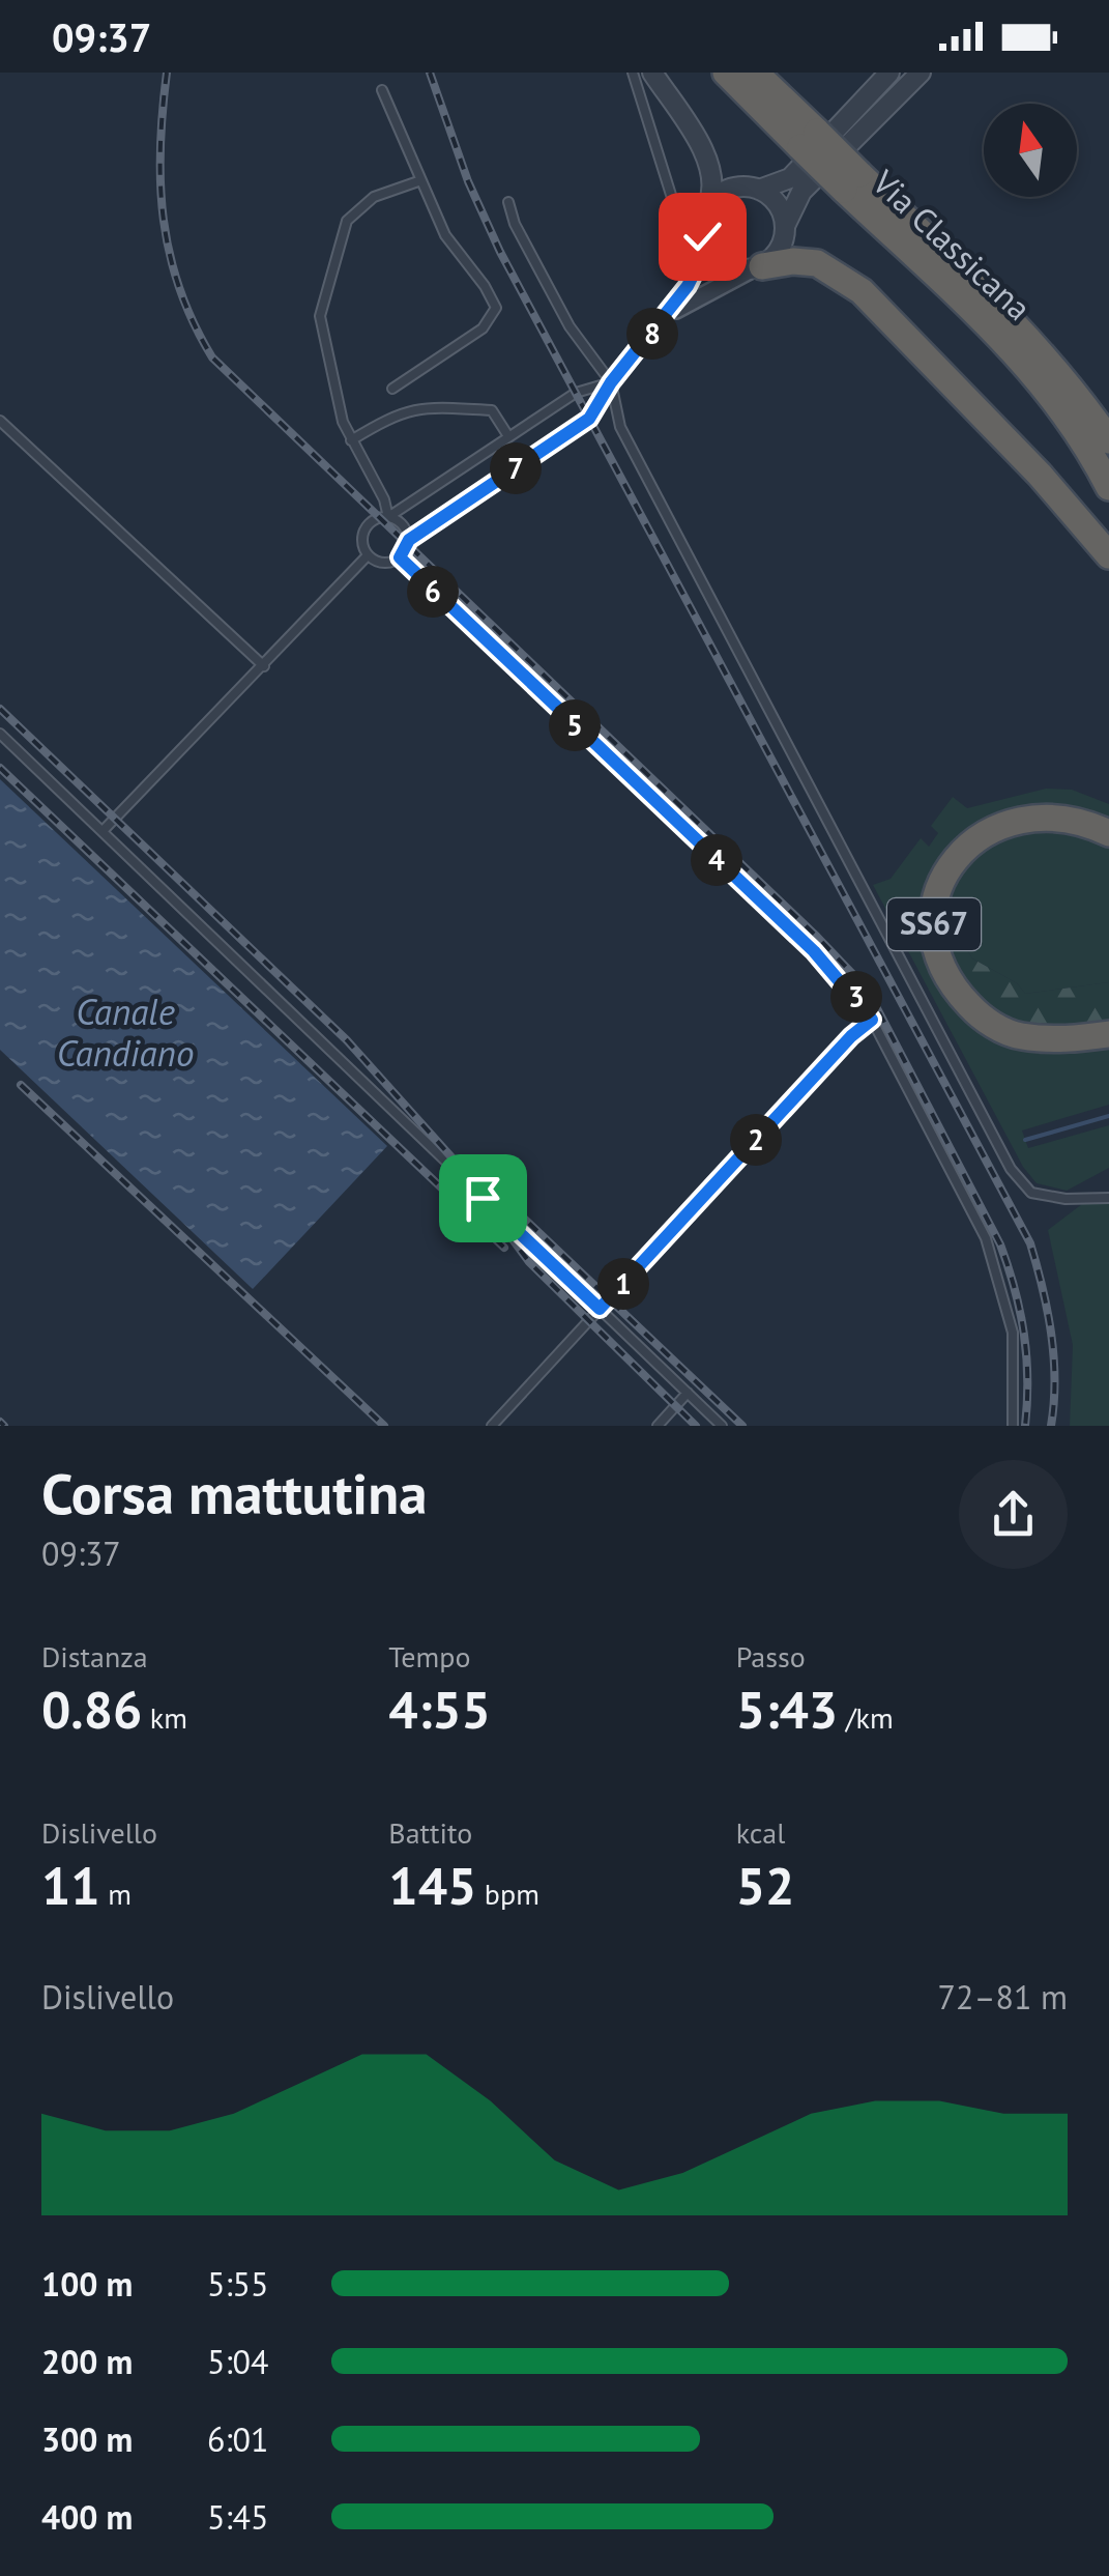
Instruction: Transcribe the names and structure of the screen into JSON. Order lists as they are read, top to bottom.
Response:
{
  "streets": {
    "highway": ["Via Classicana", "SS67"]
  },
  "water": ["Canale Candiano"],
  "north": "top",
  "page": {
    "status": "09:37",
    "pins": [
      "8",
      "7",
      "6",
      "5",
      "4",
      "3",
      "2",
      "1"
    ],
    "heading": ["Corsa mattutina", "09:37"],
    "stats": [
      ["Distanza", "0.86 km"],
      ["Tempo", "4:55"],
      ["Passo", "5:43 /km"],
      ["Dislivello", "11 m"],
      ["Battito", "145 bpm"],
      ["kcal", "52"]
    ],
    "chart": ["Dislivello", "72–81 m"],
    "list": [
      {
        "name": "100 m",
        "note": "5:55"
      },
      {
        "name": "200 m",
        "note": "5:04"
      },
      {
        "name": "300 m",
        "note": "6:01"
      },
      {
        "name": "400 m",
        "note": "5:45"
      }
    ]
  }
}
